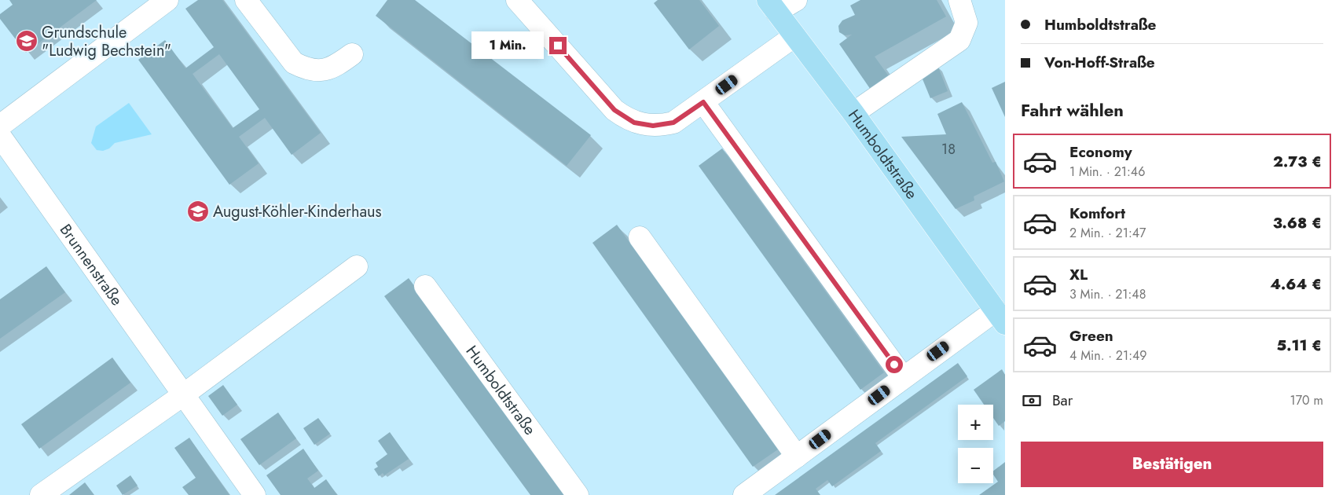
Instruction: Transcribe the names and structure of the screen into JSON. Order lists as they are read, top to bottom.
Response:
{
  "streets": {
    "main road": ["Humboldtstraße"],
    "street": ["Brunnenstraße"]
  },
  "places": {
    "school or university": ["Grundschule \"Ludwig Bechstein\"", "August-Köhler-Kinderhaus"]
  },
  "house_numbers": ["18"],
  "page": {
    "banner": ["Humboldtstraße", "Von-Hoff-Straße"],
    "bubble": "1 Min.",
    "heading": "Fahrt wählen",
    "list": [
      {
        "name": "Economy",
        "note": "1 Min. · 21:46",
        "value": "2.73 €"
      },
      {
        "name": "Komfort",
        "note": "2 Min. · 21:47",
        "value": "3.68 €"
      },
      {
        "name": "XL",
        "note": "3 Min. · 21:48",
        "value": "4.64 €"
      },
      {
        "name": "Green",
        "note": "4 Min. · 21:49",
        "value": "5.11 €"
      }
    ],
    "pay": ["Bar", "170 m"],
    "map_buttons": ["+", "−"],
    "buttons": "Bestätigen"
  }
}
